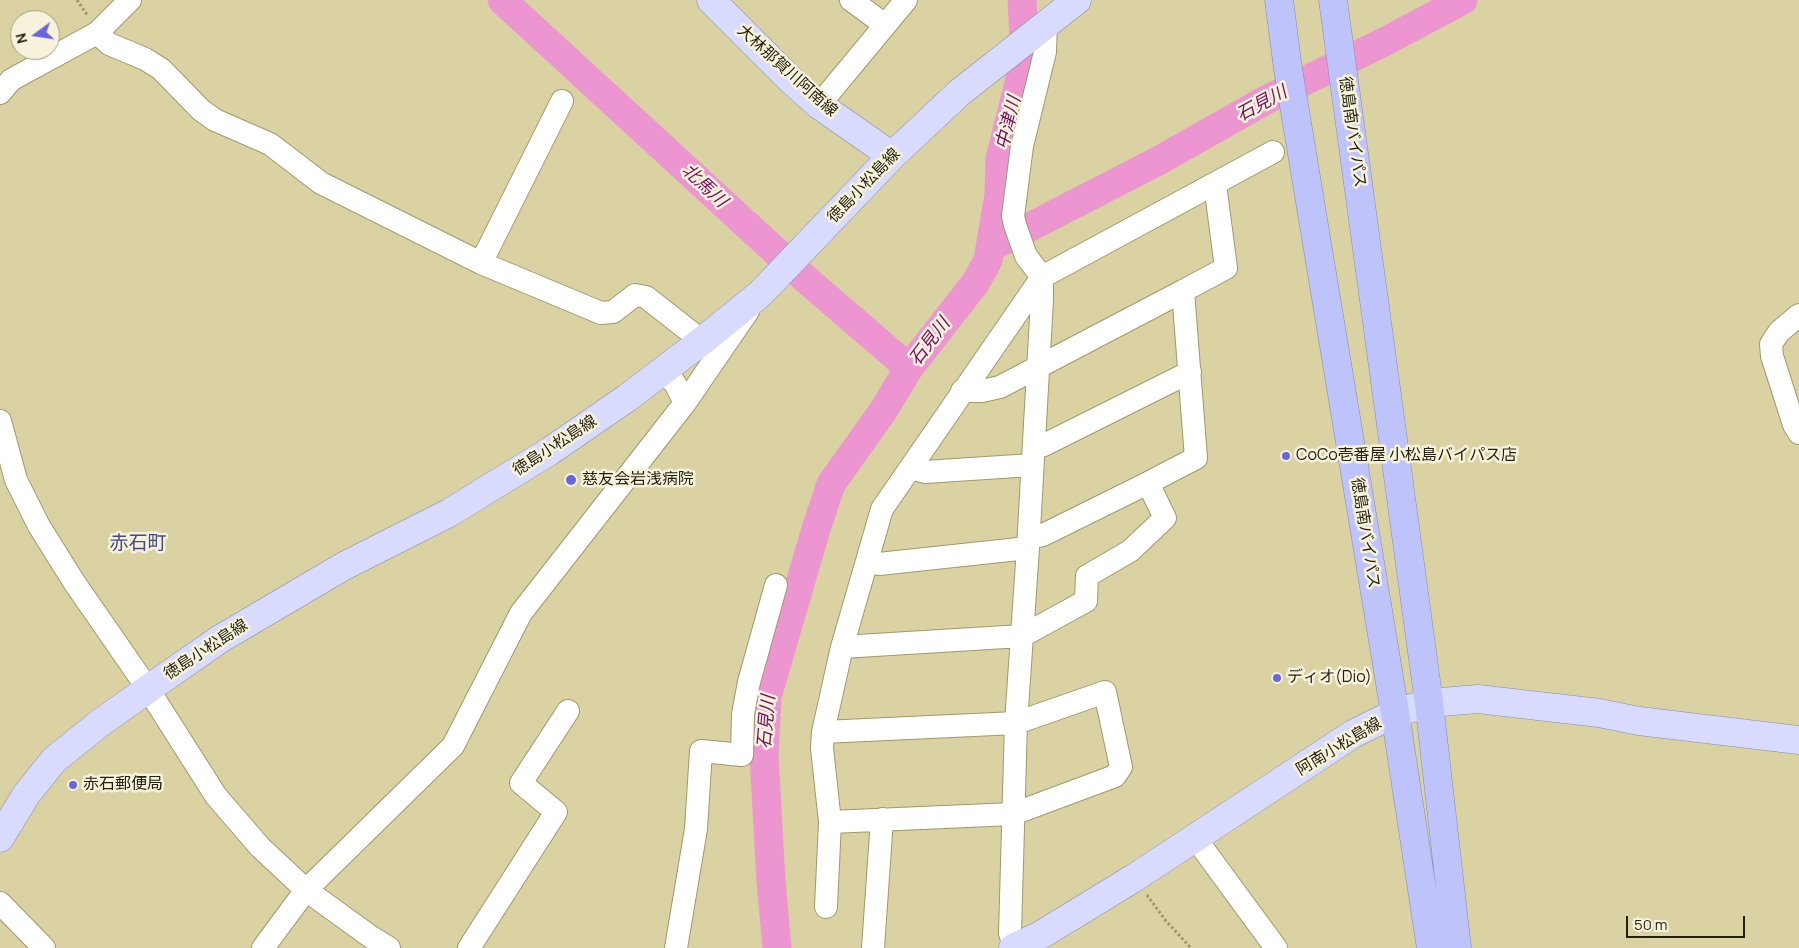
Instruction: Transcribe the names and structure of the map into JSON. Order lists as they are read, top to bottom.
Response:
{
  "streets": {
    "highway": ["徳島南バイパス"],
    "main road": ["大林那賀川阿南線", "徳島小松島線", "阿南小松島線"]
  },
  "crossings": [
    ["大林那賀川阿南線", "徳島小松島線"],
    ["徳島南バイパス", "阿南小松島線"]
  ],
  "districts": ["赤石町"],
  "water": ["石見川", "中津川", "北馬川"],
  "places": [
    "CoCo壱番屋 小松島バイパス店",
    "慈友会岩浅病院",
    "ディオ(Dio)",
    "赤石郵便局"
  ],
  "scale_bar": "50 m",
  "north": "left"
}
